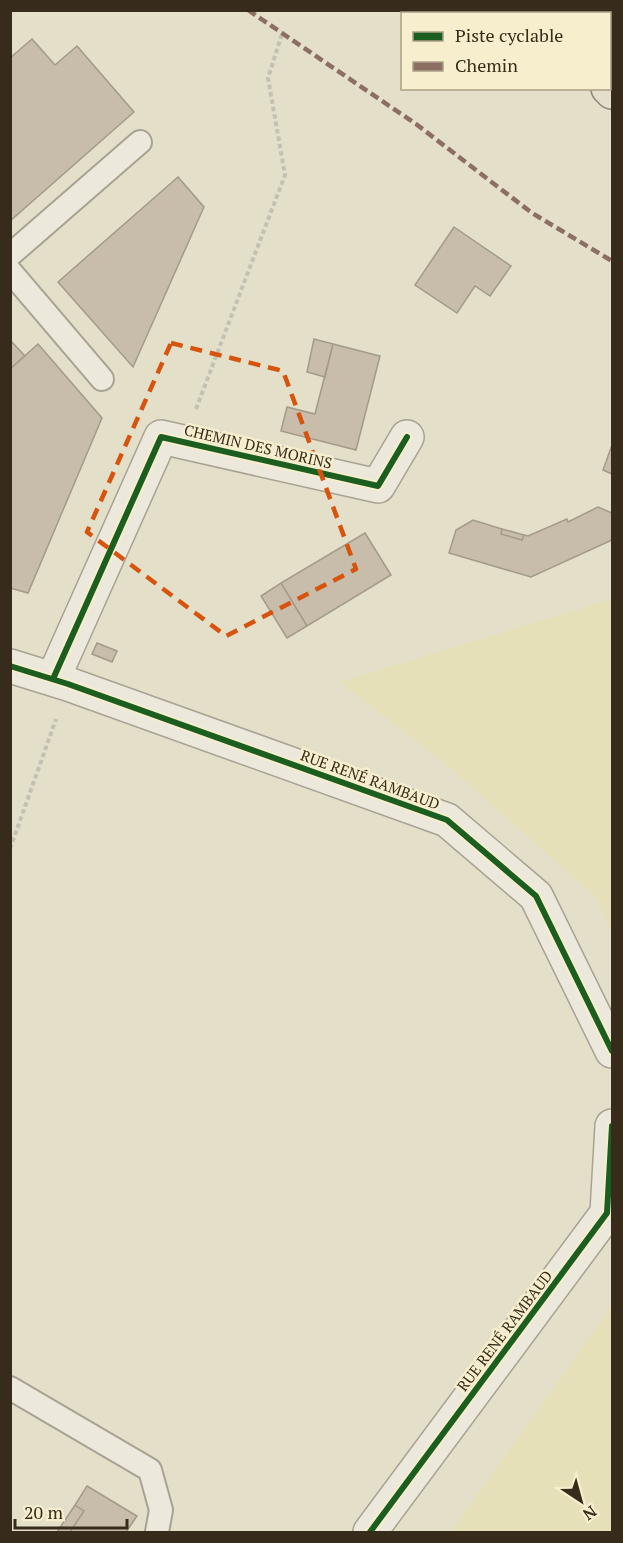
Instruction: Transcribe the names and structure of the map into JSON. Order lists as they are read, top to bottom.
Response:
{
  "streets": {
    "street": ["CHEMIN DES MORINS", "RUE RENÉ RAMBAUD"]
  },
  "crossings": [
    ["CHEMIN DES MORINS", "RUE RENÉ RAMBAUD"]
  ],
  "legend": ["Piste cyclable", "Chemin"],
  "scale_bar": "20 m",
  "north": "bottom right"
}
